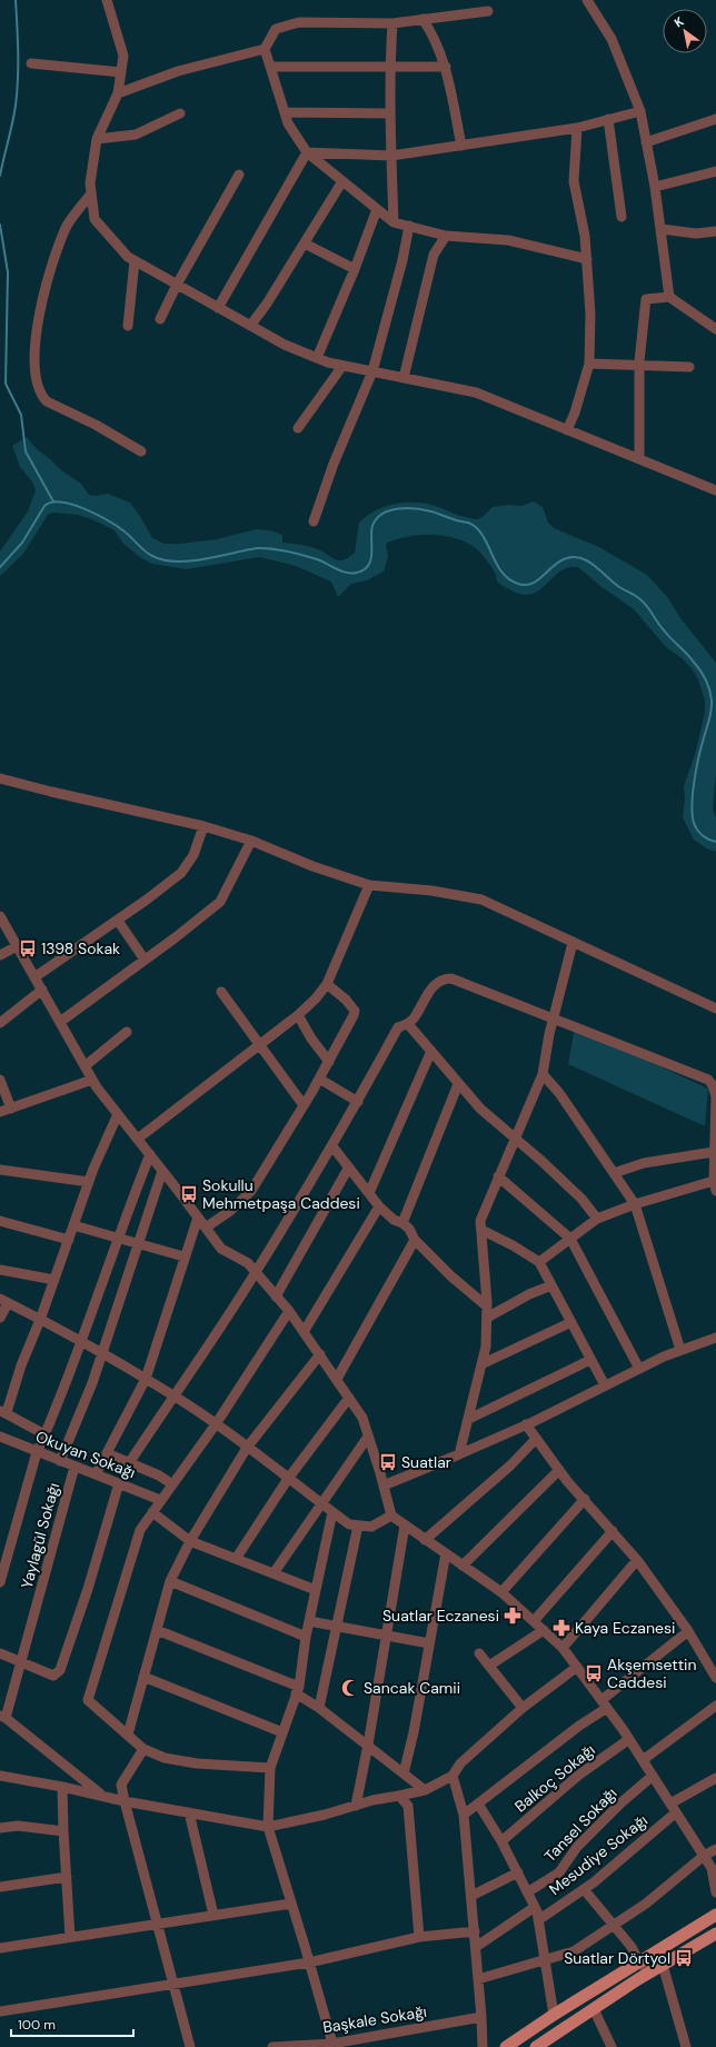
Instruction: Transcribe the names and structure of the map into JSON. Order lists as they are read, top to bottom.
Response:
{
  "streets": {
    "street": [
      "Okuyan Sokağı",
      "Yaylagül Sokağı",
      "Balkoç Sokağı",
      "Tansel Sokağı",
      "Mesudiye Sokağı",
      "Başkale Sokağı"
    ]
  },
  "crossings": [
    ["Okuyan Sokağı", "Yaylagül Sokağı"]
  ],
  "places": {
    "bus stop": [
      "1398 Sokak",
      "Sokullu Mehmetpaşa Caddesi",
      "Suatlar",
      "Akşemsettin Caddesi",
      "Suatlar Dörtyol"
    ],
    "pharmacy": ["Suatlar Eczanesi", "Kaya Eczanesi"],
    "mosque": ["Sancak Camii"]
  },
  "scale_bar": "100 m",
  "north": "top left"
}
